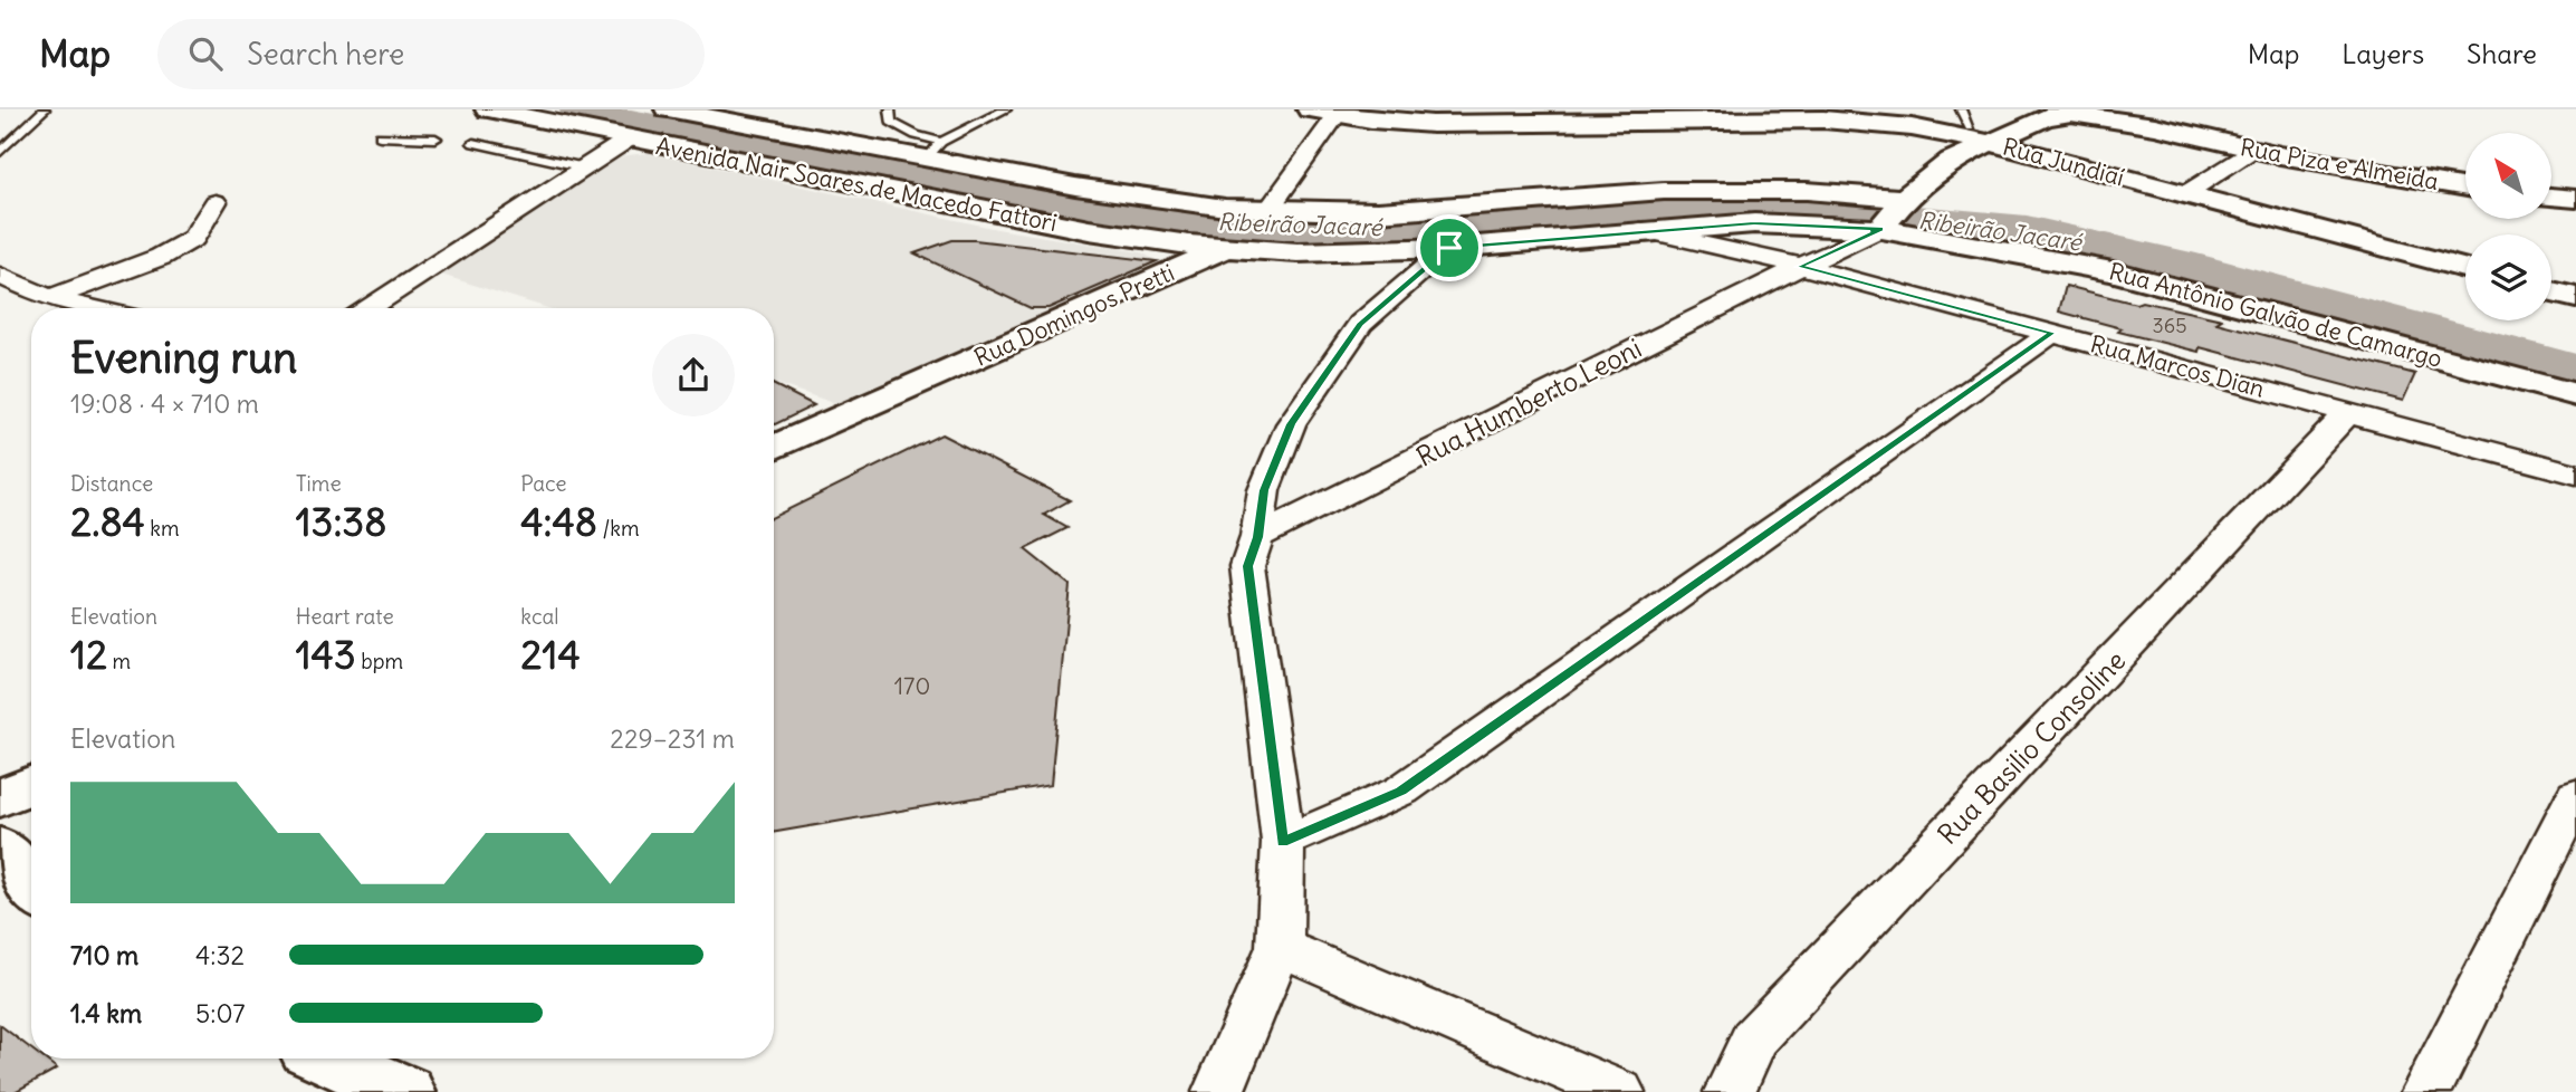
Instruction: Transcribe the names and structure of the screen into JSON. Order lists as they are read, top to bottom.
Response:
{
  "streets": {
    "main road": [
      "Rua Jundiaí",
      "Rua Piza e Almeida",
      "Avenida Nair Soares de Macedo Fattori",
      "Rua Domingos Pretti",
      "Rua Antônio Galvão de Camargo"
    ],
    "street": ["Rua Marcos Dian", "Rua Humberto Leoni", "Rua Basilio Consoline"]
  },
  "crossings": [
    ["Rua Jundiaí", "Rua Domingos Pretti"],
    ["Avenida Nair Soares de Macedo Fattori", "Rua Domingos Pretti"],
    ["Avenida Nair Soares de Macedo Fattori", "Rua Antônio Galvão de Camargo"],
    ["Avenida Nair Soares de Macedo Fattori", "Rua Marcos Dian"],
    ["Avenida Nair Soares de Macedo Fattori", "Rua Humberto Leoni"],
    ["Rua Antônio Galvão de Camargo", "Rua Humberto Leoni"],
    ["Rua Marcos Dian", "Rua Humberto Leoni"],
    ["Rua Marcos Dian", "Rua Basilio Consoline"]
  ],
  "water": ["Ribeirão Jacaré"],
  "house_numbers": ["365", "170"],
  "north": "top left",
  "page": {
    "header": "Map",
    "search": "Search here",
    "nav": ["Map", "Layers", "Share"],
    "heading": ["Evening run", "19:08 · 4 × 710 m"],
    "stats": [
      ["Distance", "2.84 km"],
      ["Time", "13:38"],
      ["Pace", "4:48 /km"],
      ["Elevation", "12 m"],
      ["Heart rate", "143 bpm"],
      ["kcal", "214"]
    ],
    "chart": ["Elevation", "229–231 m"],
    "list": [
      {
        "name": "710 m",
        "note": "4:32"
      },
      {
        "name": "1.4 km",
        "note": "5:07"
      }
    ]
  }
}
